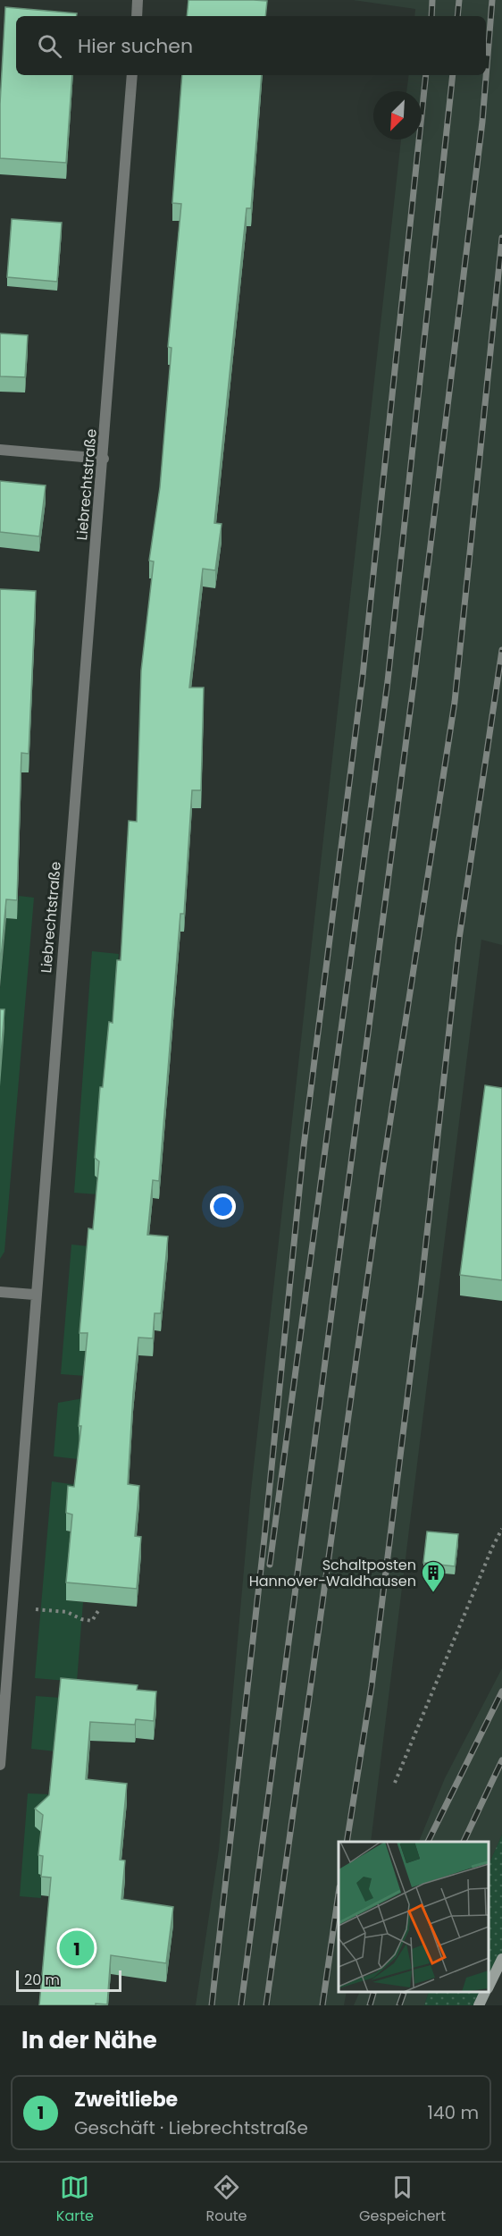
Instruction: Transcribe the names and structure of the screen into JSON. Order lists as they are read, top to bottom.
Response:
{
  "streets": {
    "street": ["Liebrechtstraße"]
  },
  "places": {
    "building": ["Schaltposten Hannover-Waldhausen"]
  },
  "scale_bar": "20 m",
  "north": "bottom left",
  "page": {
    "search": "Hier suchen",
    "pins": "1",
    "scale": "20 m",
    "heading": "In der Nähe",
    "list": [
      {
        "mark": "1",
        "name": "Zweitliebe",
        "note": "Geschäft · Liebrechtstraße",
        "value": "140 m"
      }
    ],
    "nav": ["Karte", "Route", "Gespeichert"]
  }
}
